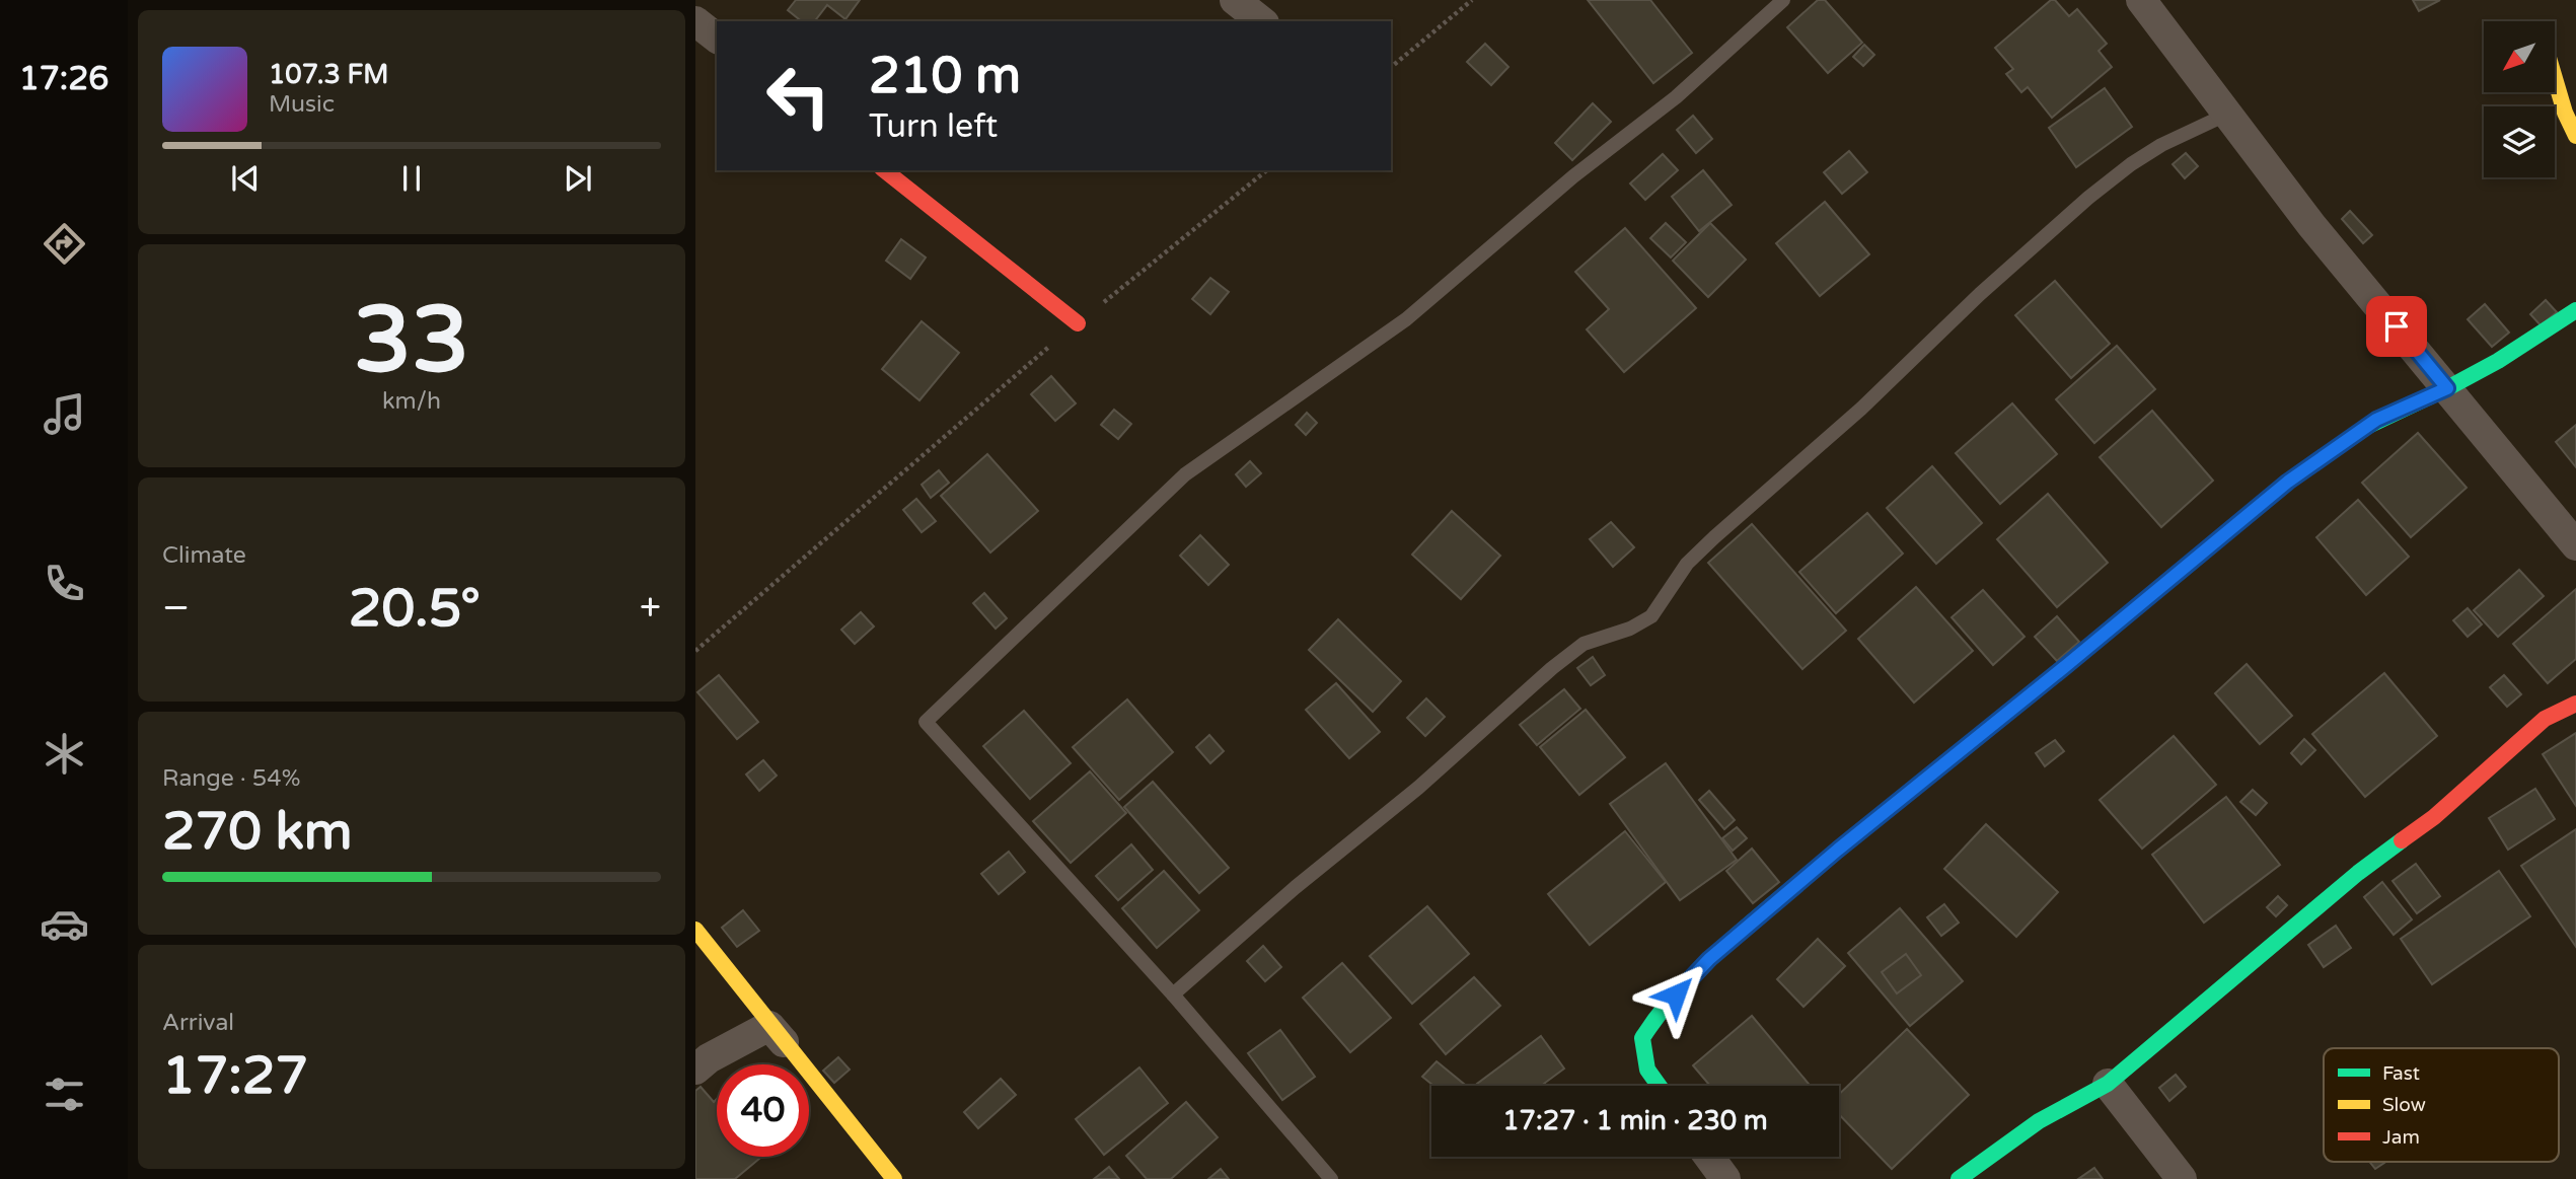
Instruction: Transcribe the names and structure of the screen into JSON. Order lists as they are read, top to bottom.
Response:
{
  "legend": ["Fast", "Slow", "Jam"],
  "north": "bottom left",
  "page": {
    "tabs": "17:26",
    "turn": ["210 m", "Turn left"],
    "song": ["107.3 FM", "Music"],
    "tile": [
      ["33", "km/h"],
      "Climate",
      ["Range · 54%", "270 km"],
      ["Arrival", "17:27"]
    ],
    "heat": ["−", "20.5°", "+"],
    "limit": "40",
    "trip": "17:27 · 1 min · 230 m"
  }
}
